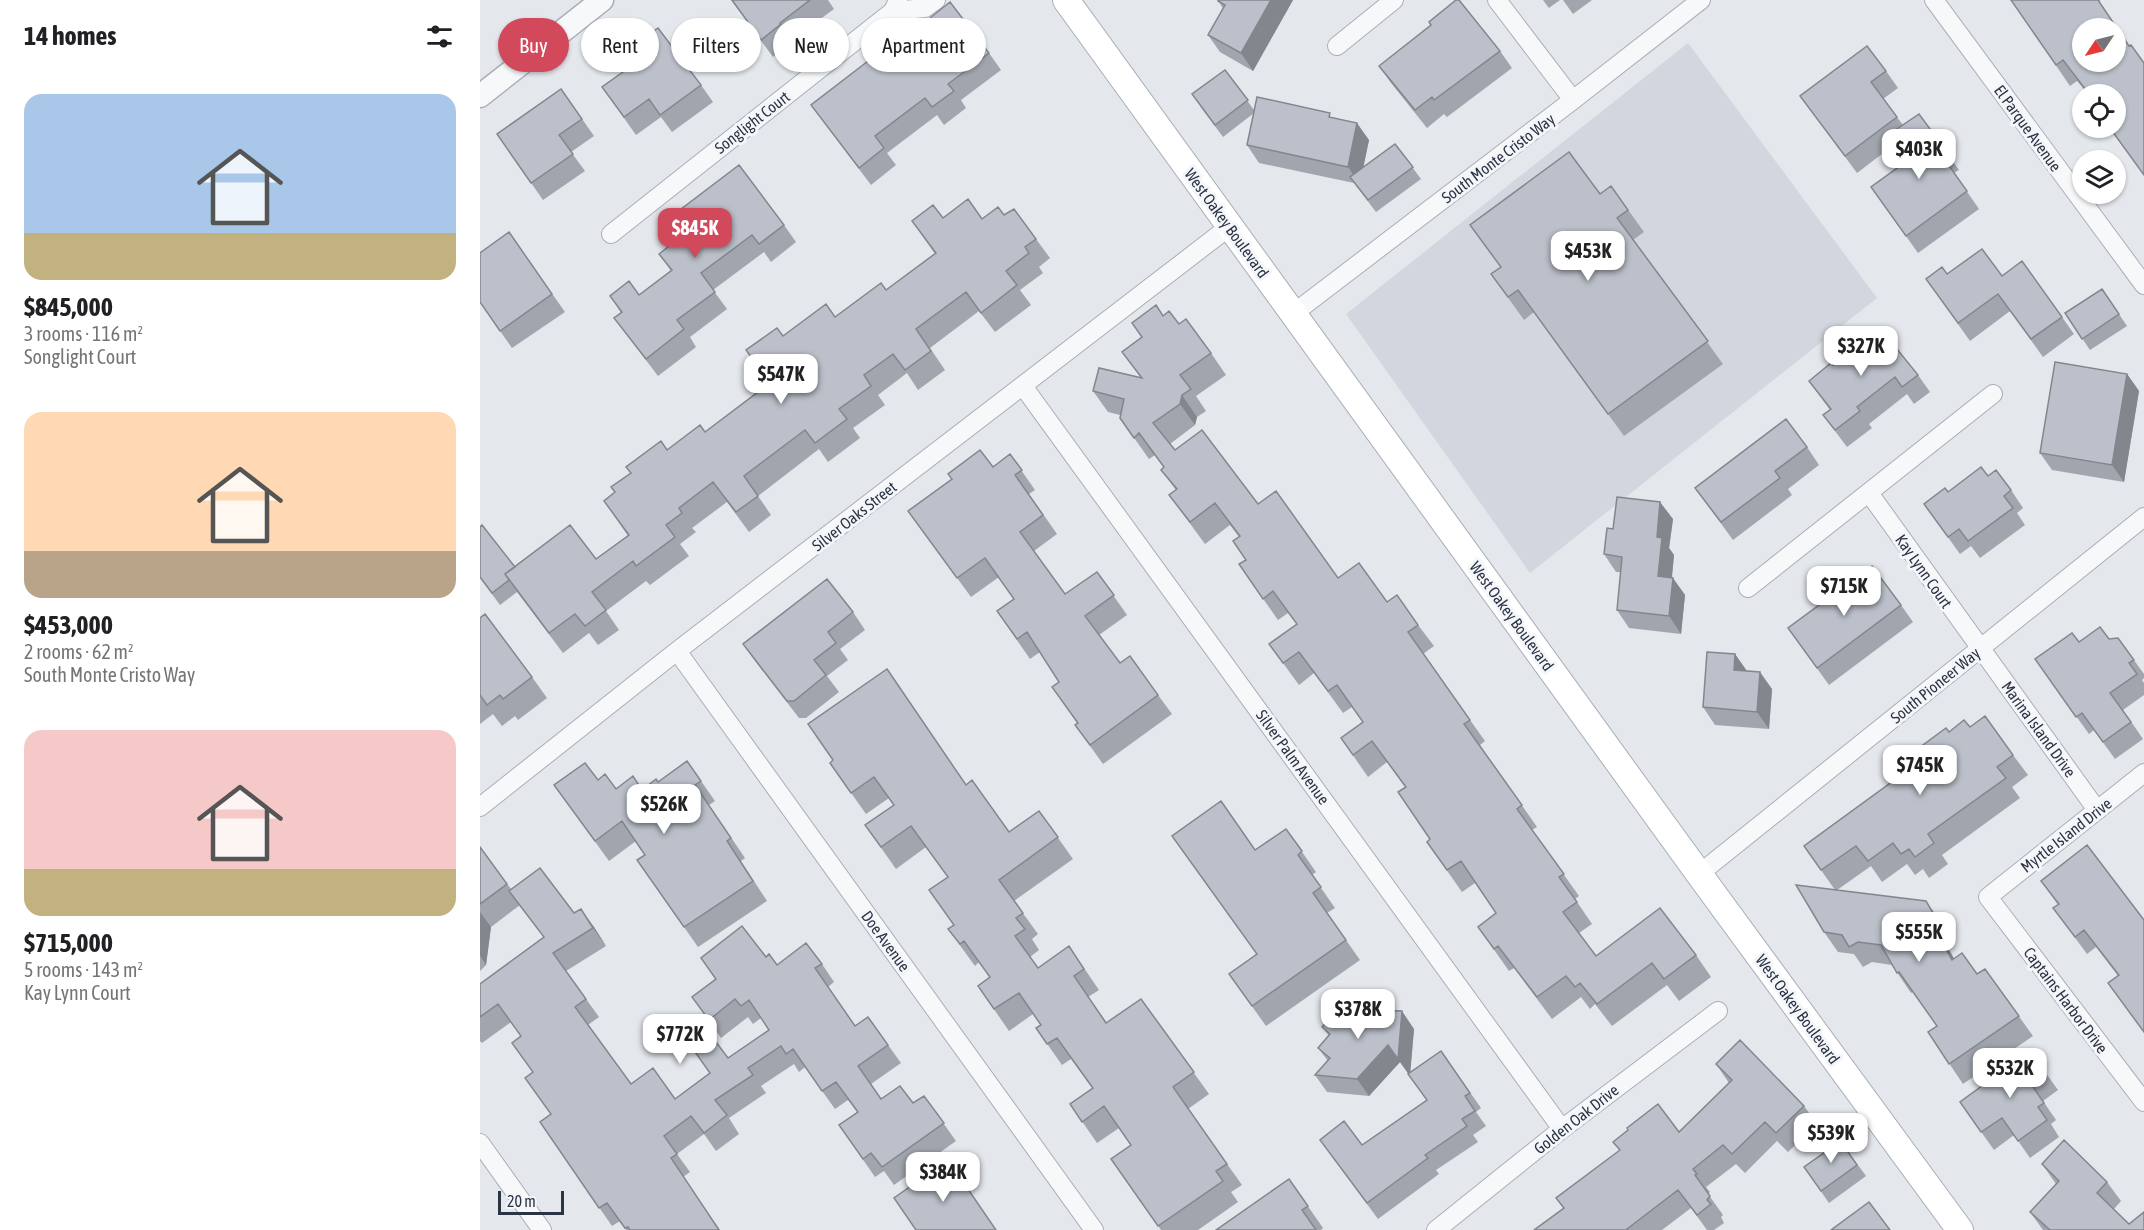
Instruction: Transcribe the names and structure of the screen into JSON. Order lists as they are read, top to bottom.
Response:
{
  "streets": {
    "main road": ["West Oakey Boulevard"],
    "street": [
      "Songlight Court",
      "El Parque Avenue",
      "South Monte Cristo Way",
      "Silver Oaks Street",
      "Kay Lynn Court",
      "South Pioneer Way",
      "Marina Island Drive",
      "Silver Palm Avenue",
      "Myrtle Island Drive",
      "Doe Avenue",
      "Captains Harbor Drive",
      "Golden Oak Drive"
    ]
  },
  "crossings": [
    ["South Monte Cristo Way", "West Oakey Boulevard"],
    ["West Oakey Boulevard", "Silver Oaks Street"],
    ["West Oakey Boulevard", "South Pioneer Way"],
    ["Silver Oaks Street", "Silver Palm Avenue"],
    ["Silver Oaks Street", "Doe Avenue"],
    ["Kay Lynn Court", "South Pioneer Way"],
    ["Kay Lynn Court", "Marina Island Drive"],
    ["South Pioneer Way", "Marina Island Drive"],
    ["Marina Island Drive", "Myrtle Island Drive"],
    ["Silver Palm Avenue", "Golden Oak Drive"],
    ["Myrtle Island Drive", "Captains Harbor Drive"]
  ],
  "scale_bar": "20 m",
  "north": "bottom left",
  "page": {
    "heading": "14 homes",
    "chip": [
      "Buy",
      "Rent",
      "Filters",
      "New",
      "Apartment"
    ],
    "list": [
      {
        "name": "$845,000",
        "note": "3 rooms · 116 m² · Songlight Court"
      },
      {
        "name": "$453,000",
        "note": "2 rooms · 62 m² · South Monte Cristo Way"
      },
      {
        "name": "$715,000",
        "note": "5 rooms · 143 m² · Kay Lynn Court"
      }
    ],
    "price": [
      "$403K",
      "$845K",
      "$453K",
      "$327K",
      "$547K",
      "$715K",
      "$745K",
      "$526K",
      "$555K",
      "$378K",
      "$772K",
      "$532K",
      "$539K",
      "$384K"
    ],
    "scale": "20 m"
  }
}
